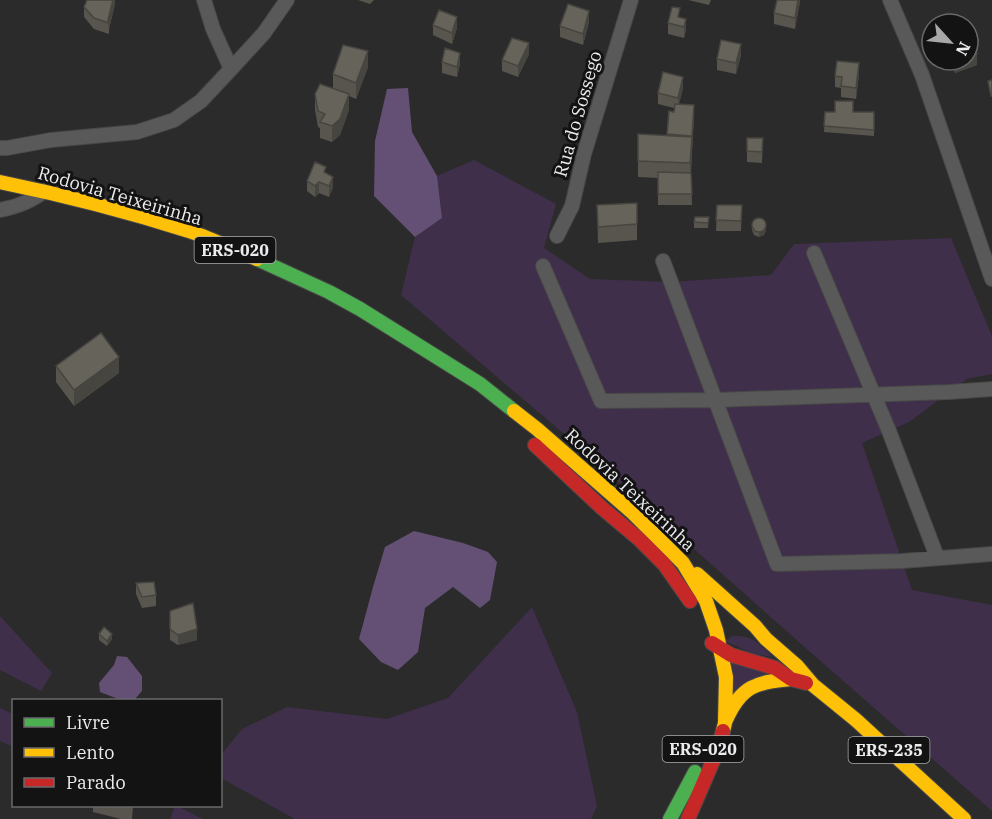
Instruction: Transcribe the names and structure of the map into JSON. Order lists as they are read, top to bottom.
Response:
{
  "streets": {
    "main road": ["Rodovia Teixeirinha", "ERS-020", "ERS-235"],
    "street": ["Rua do Sossego"]
  },
  "crossings": [
    ["Rodovia Teixeirinha", "ERS-235"]
  ],
  "legend": ["Livre", "Lento", "Parado"],
  "north": "bottom right"
}
